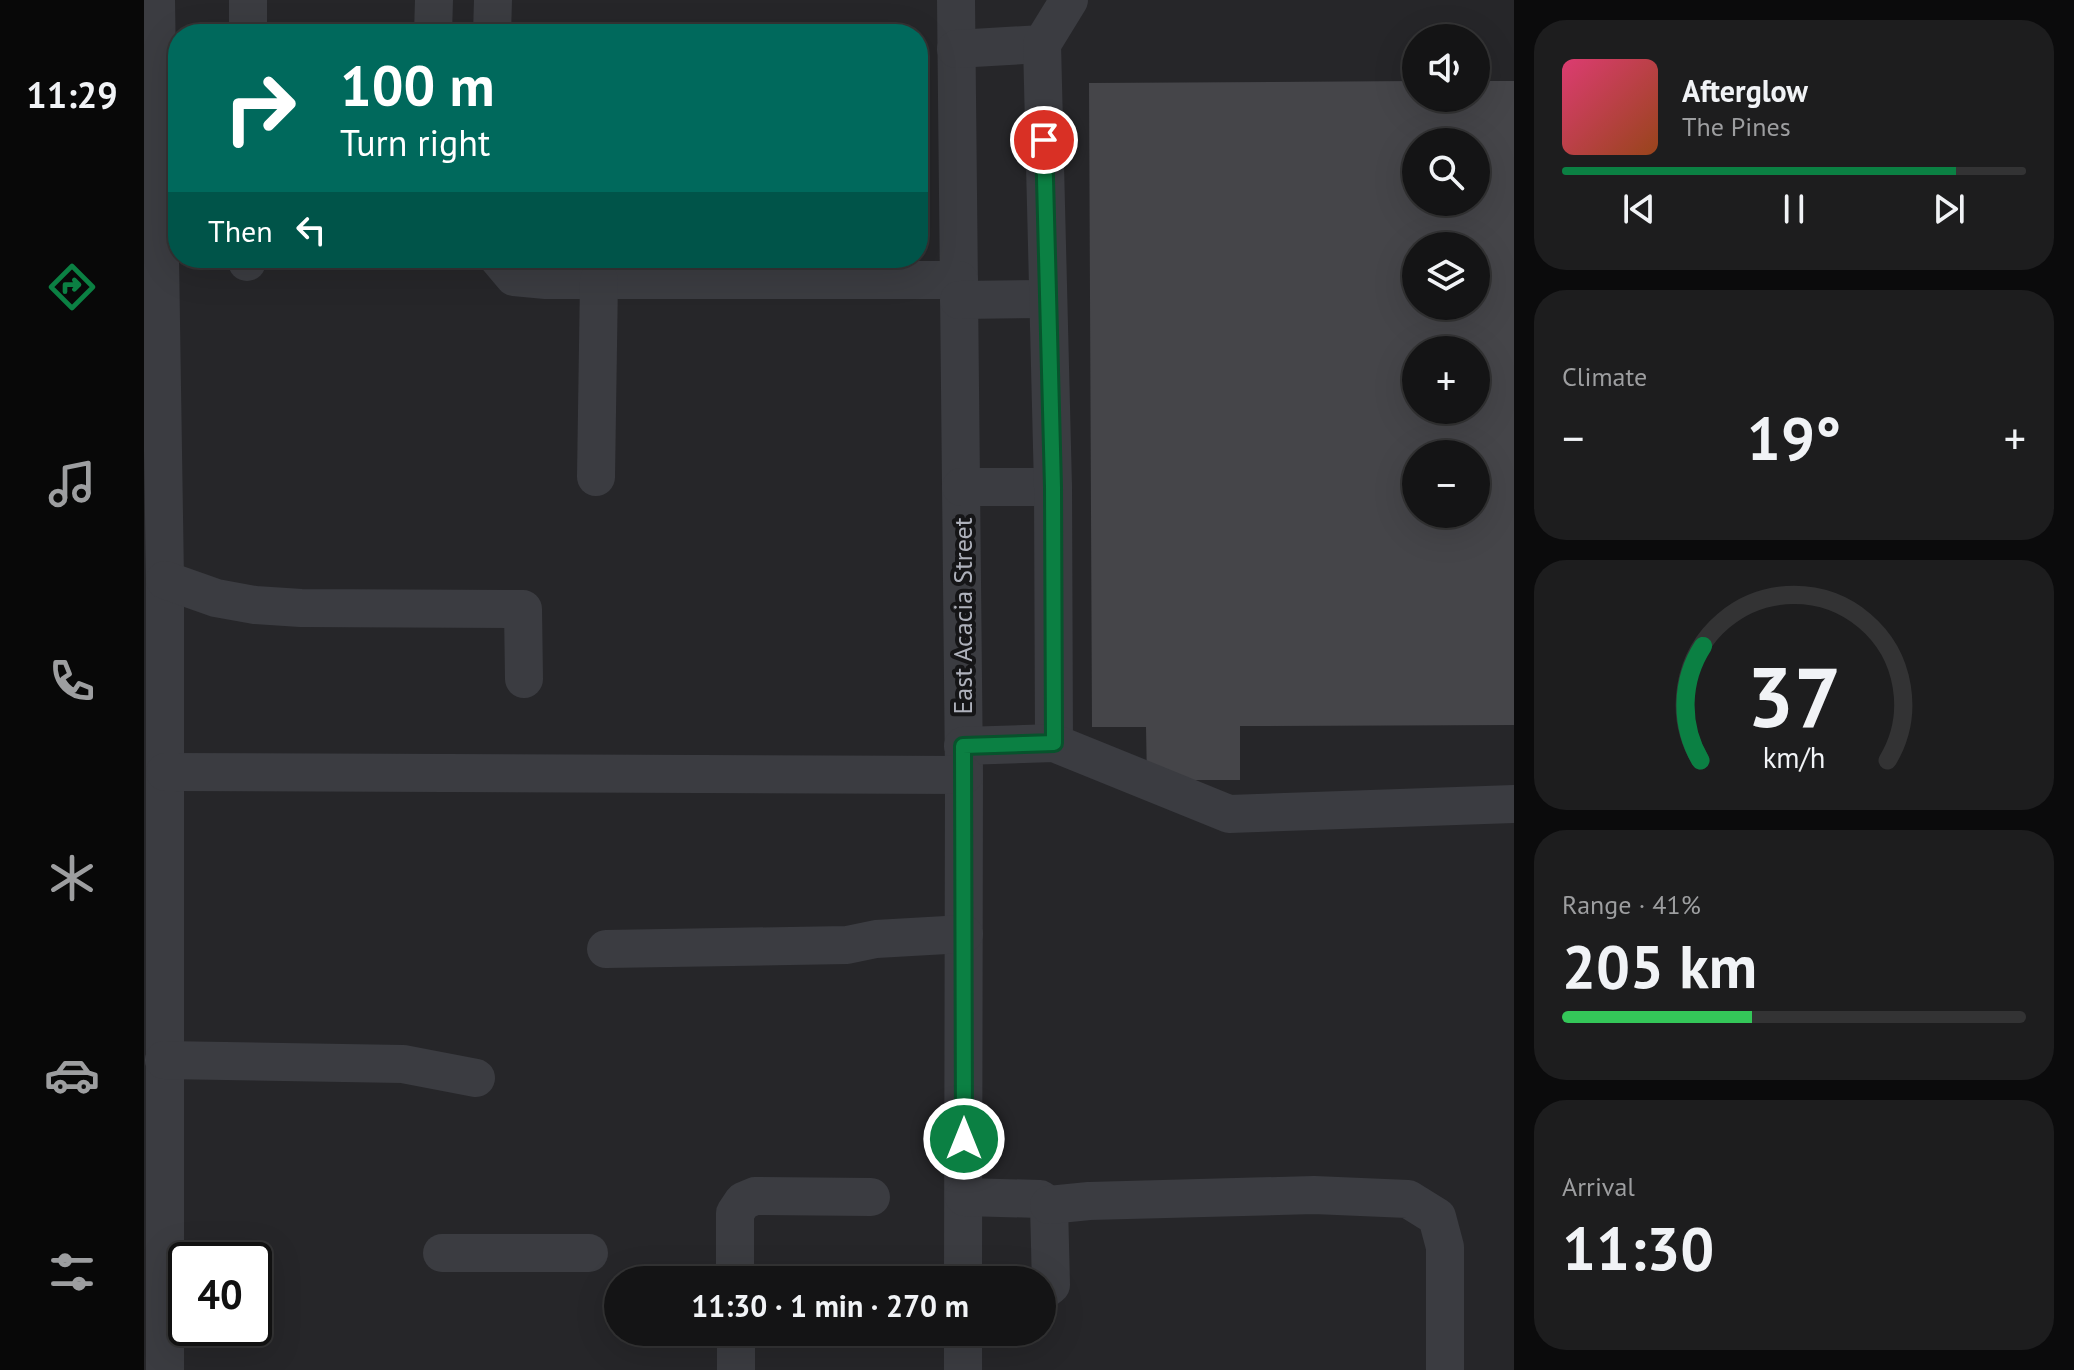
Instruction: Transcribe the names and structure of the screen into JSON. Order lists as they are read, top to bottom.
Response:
{
  "streets": {
    "street": ["East Acacia Street"]
  },
  "page": {
    "tabs": "11:29",
    "map_buttons": ["+", "−"],
    "turn": ["100 m", "Turn right"],
    "song": ["Afterglow", "The Pines"],
    "then": "Then",
    "tile": [
      "Climate",
      ["Range · 41%", "205 km"],
      ["Arrival", "11:30"]
    ],
    "heat": ["−", "19°", "+"],
    "limit": "40",
    "trip": "11:30 · 1 min · 270 m",
    "gauge": ["37", "km/h"]
  }
}
